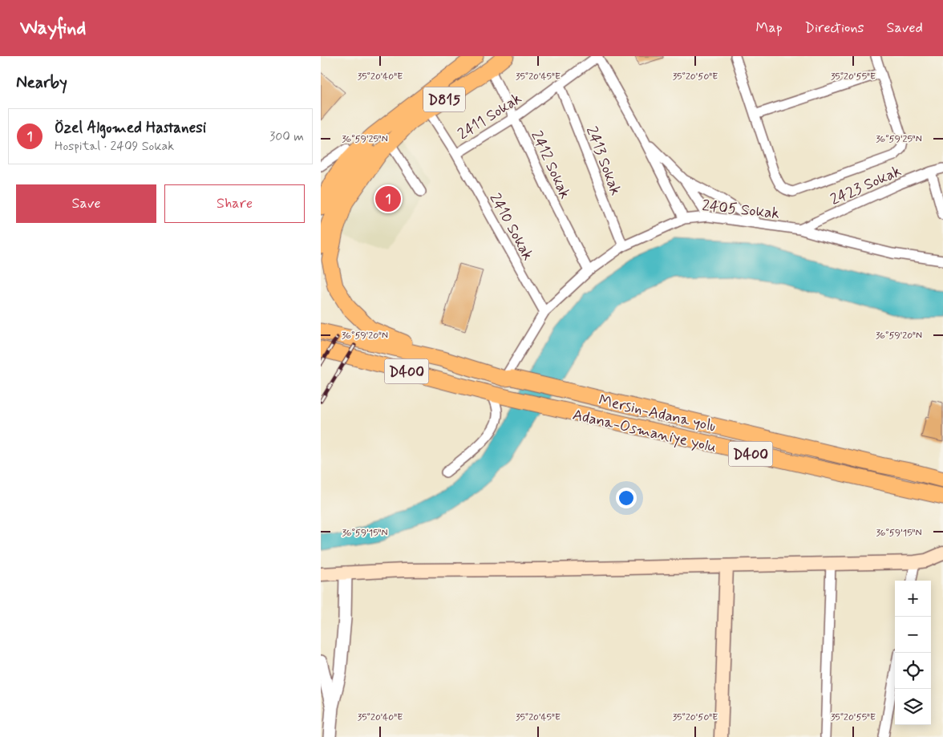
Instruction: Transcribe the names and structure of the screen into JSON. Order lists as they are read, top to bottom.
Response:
{
  "streets": {
    "highway": [
      "D815",
      "D400",
      "Mersin-Adana yolu",
      "Adana-Osmaniye yolu"
    ],
    "street": [
      "2411 Sokak",
      "2413 Sokak",
      "2412 Sokak",
      "2423 Sokak",
      "2405 Sokak",
      "2410 Sokak"
    ]
  },
  "crossings": [
    ["D815", "2412 Sokak"],
    ["D815", "2410 Sokak"],
    ["2411 Sokak", "2413 Sokak"],
    ["2411 Sokak", "2412 Sokak"],
    ["2411 Sokak", "2410 Sokak"],
    ["2413 Sokak", "2405 Sokak"],
    ["2412 Sokak", "2405 Sokak"],
    ["2423 Sokak", "2405 Sokak"],
    ["2405 Sokak", "2410 Sokak"],
    ["2405 Sokak", "D400"],
    ["2405 Sokak", "Mersin-Adana yolu"],
    ["D400", "Mersin-Adana yolu"],
    ["D400", "Adana-Osmaniye yolu"]
  ],
  "page": {
    "header": "Wayfind",
    "nav": ["Map", "Directions", "Saved"],
    "heading": "Nearby",
    "list": [
      {
        "mark": "1",
        "name": "Özel Algomed Hastanesi",
        "note": "Hospital · 2409 Sokak",
        "value": "300 m"
      }
    ],
    "buttons": ["Save", "Share"],
    "pins": "1",
    "map_buttons": ["+", "−"]
  },
  "coordinates": [
    "35°20'40\"E",
    "35°20'45\"E",
    "35°20'50\"E",
    "35°20'55\"E",
    "36°59'25\"N",
    "36°59'20\"N",
    "36°59'15\"N"
  ]
}
